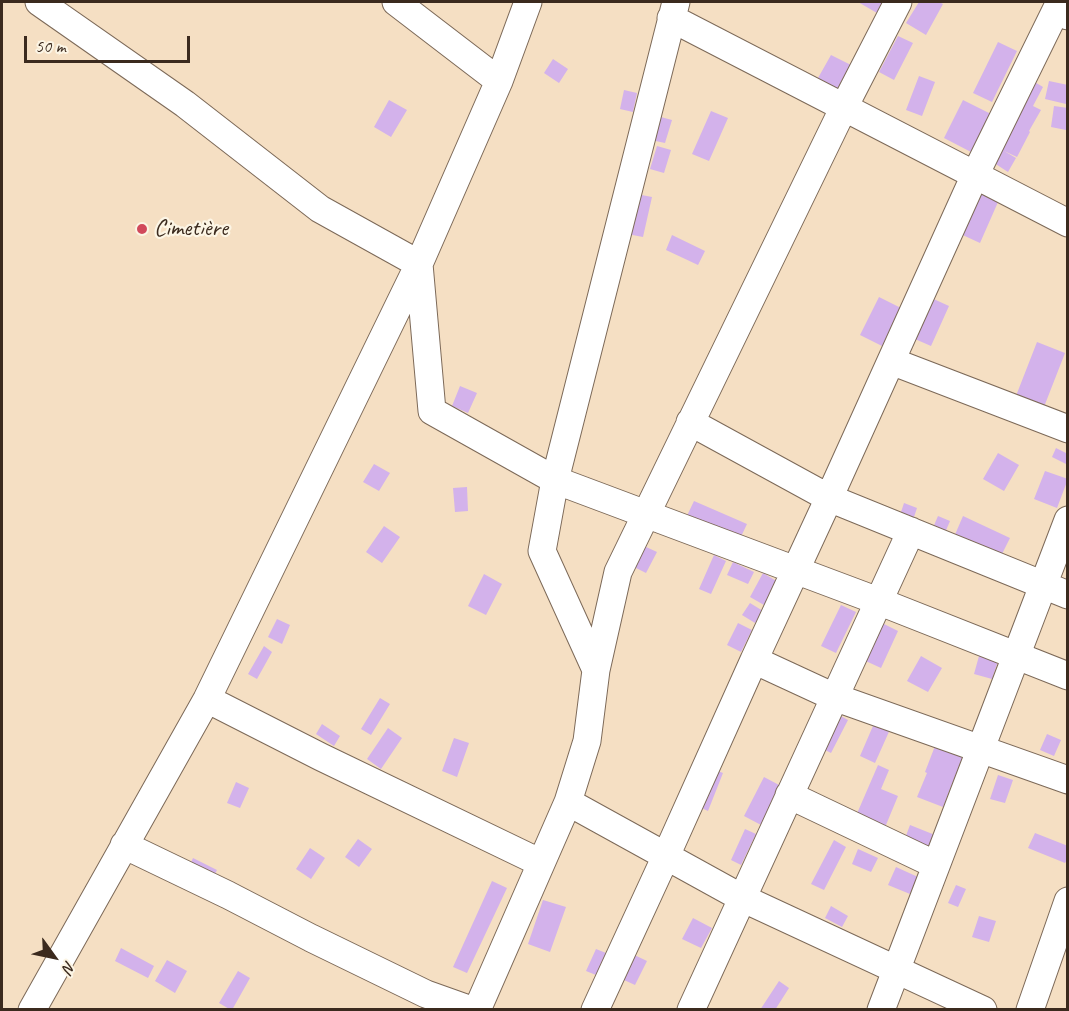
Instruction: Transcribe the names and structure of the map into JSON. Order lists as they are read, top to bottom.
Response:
{
  "places": ["Cimetière"],
  "scale_bar": "50 m",
  "north": "bottom right"
}
